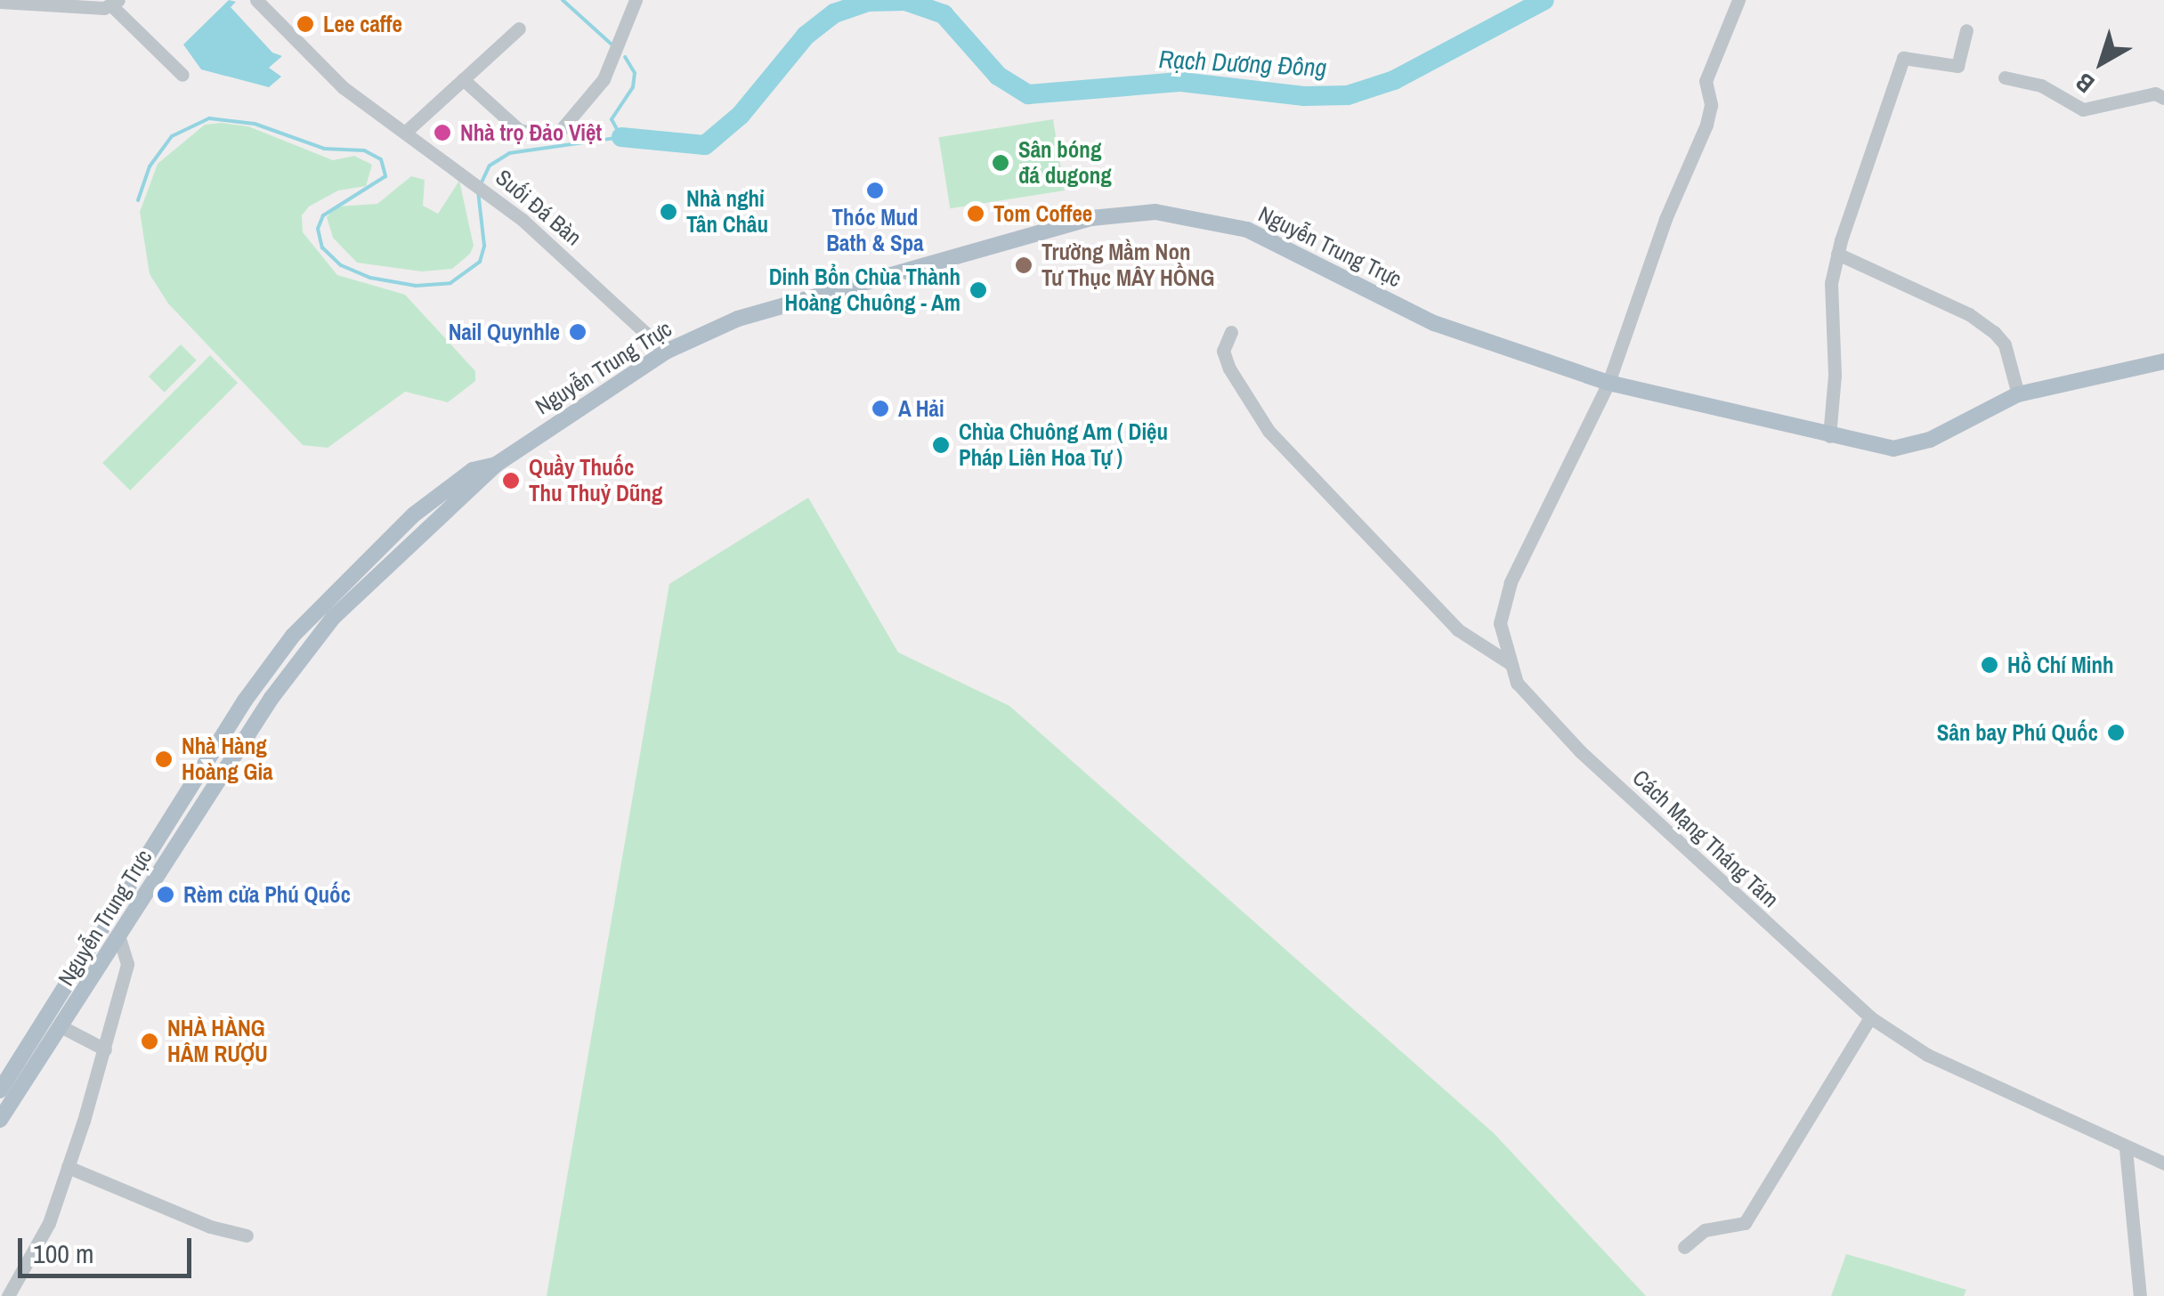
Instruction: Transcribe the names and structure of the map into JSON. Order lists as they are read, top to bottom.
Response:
{
  "streets": {
    "main road": ["Nguyễn Trung Trực"],
    "street": ["Suối Đá Bàn", "Cách Mạng Tháng Tám"]
  },
  "crossings": [
    ["Suối Đá Bàn", "Nguyễn Trung Trực"],
    ["Nguyễn Trung Trực", "Cách Mạng Tháng Tám"]
  ],
  "water": ["Rạch Dương Đông"],
  "places": [
    "Lee caffe",
    "Nhà trọ Đảo Việt",
    "Sân bóng đá dugong",
    "Thóc Mud Bath & Spa",
    "Nhà nghỉ Tân Châu",
    "Tom Coffee",
    "Trường Mầm Non Tư Thục MÂY HỒNG",
    "Dinh Bổn Chùa Thành Hoàng Chuông - Am",
    "Nail Quynhle",
    "A Hải",
    "Chùa Chuông Am ( Diệu Pháp Liên Hoa Tự )",
    "Quầy Thuốc Thu Thuỷ Dũng",
    "Hồ Chí Minh",
    "Sân bay Phú Quốc",
    "Nhà Hàng Hoàng Gia",
    "Rèm cửa Phú Quốc",
    "NHÀ HÀNG HÂM RƯỢU"
  ],
  "scale_bar": "100 m",
  "north": "bottom left"
}
